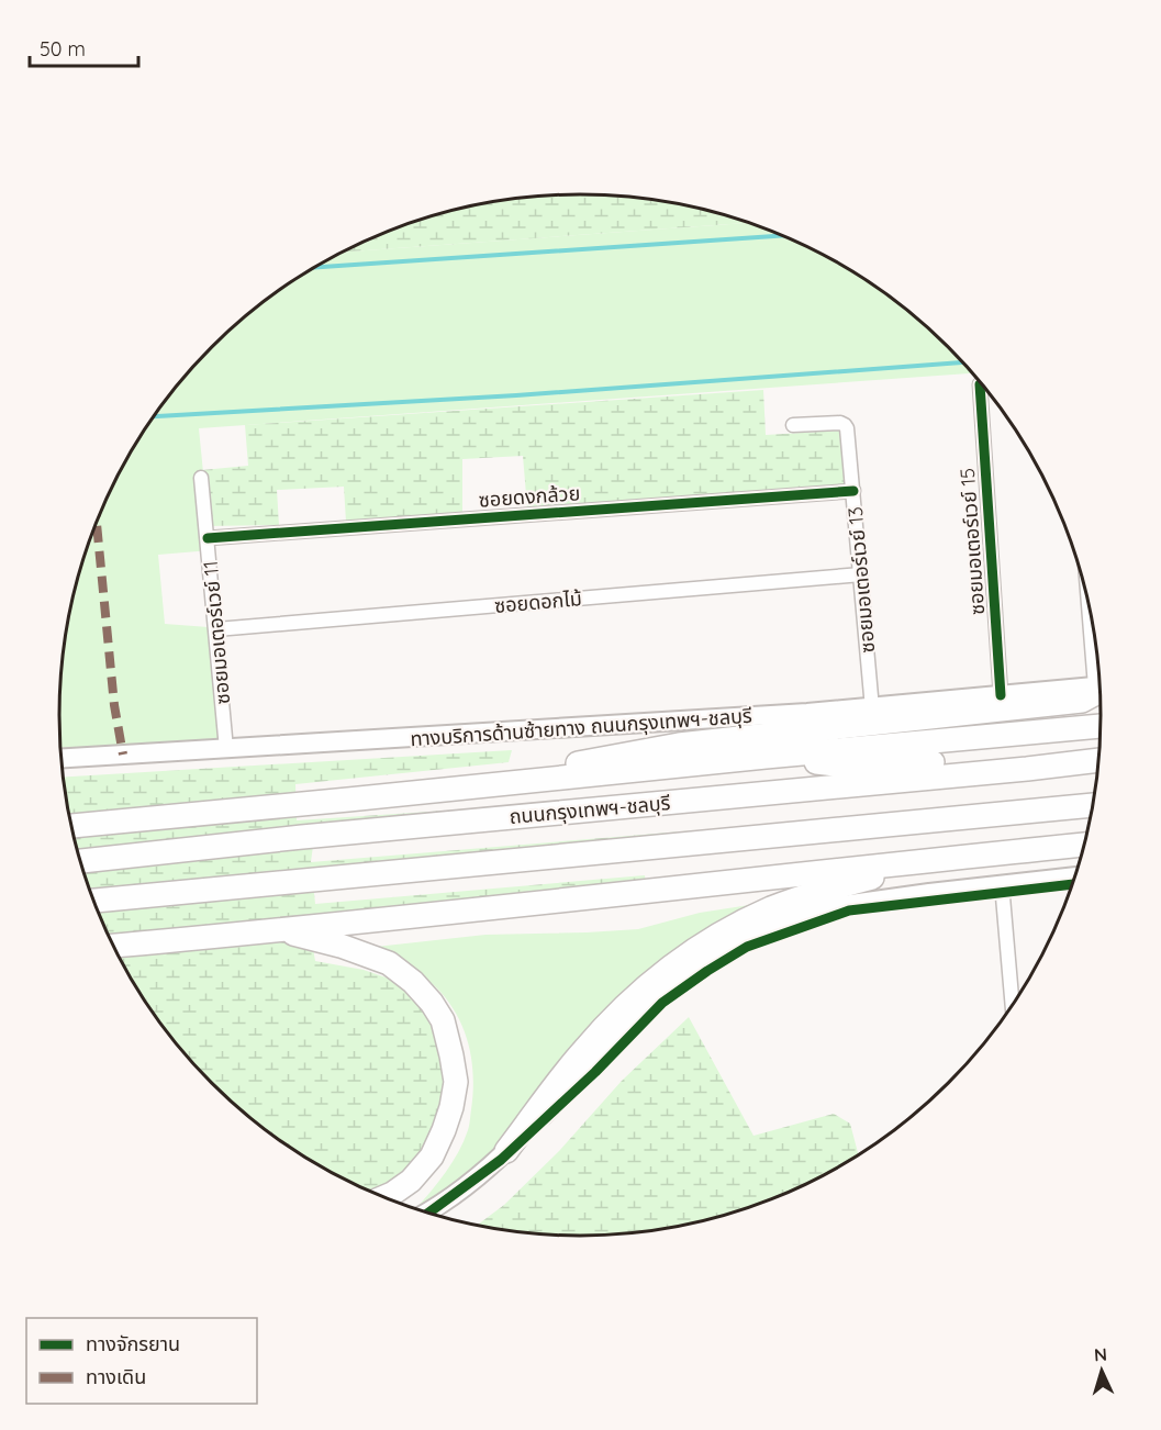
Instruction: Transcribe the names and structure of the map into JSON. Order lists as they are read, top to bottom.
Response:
{
  "streets": {
    "highway": ["ถนนกรุงเทพฯ-ชลบุรี"],
    "main road": ["ทางบริการด้านซ้ายทาง ถนนกรุงเทพฯ-ชลบุรี"],
    "street": [
      "ซอยดงกล้วย",
      "ซอยมอเตอร์เวย์ 15",
      "ซอยมอเตอร์เวย์ 13",
      "ซอยดอกไม้",
      "ซอยมอเตอร์เวย์ 11"
    ]
  },
  "crossings": [
    ["ซอยดงกล้วย", "ซอยมอเตอร์เวย์ 13"],
    ["ซอยดงกล้วย", "ซอยมอเตอร์เวย์ 11"],
    ["ซอยมอเตอร์เวย์ 15", "ทางบริการด้านซ้ายทาง ถนนกรุงเทพฯ-ชลบุรี"],
    ["ซอยมอเตอร์เวย์ 13", "ซอยดอกไม้"],
    ["ซอยมอเตอร์เวย์ 13", "ทางบริการด้านซ้ายทาง ถนนกรุงเทพฯ-ชลบุรี"],
    ["ซอยดอกไม้", "ซอยมอเตอร์เวย์ 11"],
    ["ซอยมอเตอร์เวย์ 11", "ทางบริการด้านซ้ายทาง ถนนกรุงเทพฯ-ชลบุรี"]
  ],
  "legend": ["ทางจักรยาน", "ทางเดิน"],
  "scale_bar": "50 m",
  "north": "top"
}
